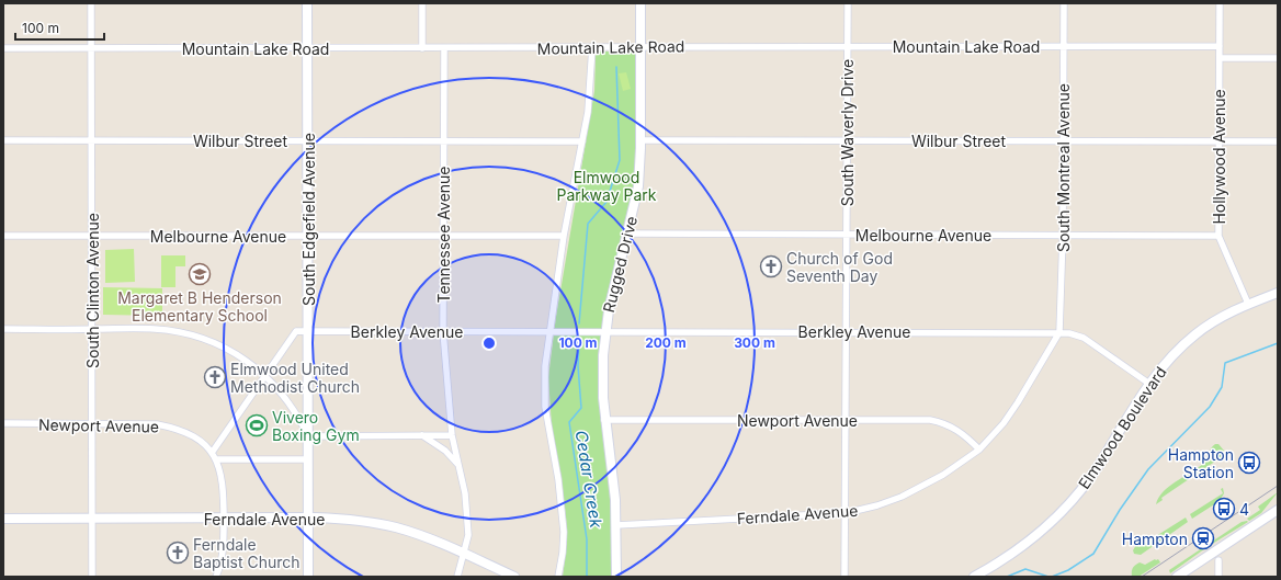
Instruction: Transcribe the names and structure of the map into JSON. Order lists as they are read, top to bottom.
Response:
{
  "streets": {
    "street": [
      "Mountain Lake Road",
      "South Waverly Drive",
      "Wilbur Street",
      "Hollywood Avenue",
      "South Montreal Avenue",
      "South Edgefield Avenue",
      "Tennessee Avenue",
      "Melbourne Avenue",
      "Rugged Drive",
      "South Clinton Avenue",
      "Berkley Avenue",
      "Newport Avenue",
      "Elmwood Boulevard",
      "Ferndale Avenue"
    ]
  },
  "crossings": [
    ["Mountain Lake Road", "South Waverly Drive"],
    ["Mountain Lake Road", "Hollywood Avenue"],
    ["Mountain Lake Road", "South Montreal Avenue"],
    ["Mountain Lake Road", "South Edgefield Avenue"],
    ["Mountain Lake Road", "Tennessee Avenue"],
    ["Mountain Lake Road", "Rugged Drive"],
    ["Mountain Lake Road", "South Clinton Avenue"],
    ["South Waverly Drive", "Wilbur Street"],
    ["South Waverly Drive", "Melbourne Avenue"],
    ["South Waverly Drive", "Berkley Avenue"],
    ["South Waverly Drive", "Newport Avenue"],
    ["South Waverly Drive", "Ferndale Avenue"],
    ["Wilbur Street", "Hollywood Avenue"],
    ["Wilbur Street", "South Montreal Avenue"],
    ["Wilbur Street", "South Edgefield Avenue"],
    ["Wilbur Street", "Tennessee Avenue"],
    ["Wilbur Street", "Rugged Drive"],
    ["Wilbur Street", "South Clinton Avenue"],
    ["Hollywood Avenue", "Melbourne Avenue"],
    ["Hollywood Avenue", "Elmwood Boulevard"],
    ["South Montreal Avenue", "Melbourne Avenue"],
    ["South Montreal Avenue", "Berkley Avenue"],
    ["South Montreal Avenue", "Ferndale Avenue"],
    ["South Edgefield Avenue", "Melbourne Avenue"],
    ["South Edgefield Avenue", "Berkley Avenue"],
    ["South Edgefield Avenue", "Ferndale Avenue"],
    ["Tennessee Avenue", "Melbourne Avenue"],
    ["Tennessee Avenue", "Berkley Avenue"],
    ["Tennessee Avenue", "Ferndale Avenue"],
    ["Melbourne Avenue", "Rugged Drive"],
    ["Melbourne Avenue", "South Clinton Avenue"],
    ["Rugged Drive", "Berkley Avenue"],
    ["Rugged Drive", "Newport Avenue"],
    ["Rugged Drive", "Ferndale Avenue"],
    ["South Clinton Avenue", "Newport Avenue"],
    ["South Clinton Avenue", "Ferndale Avenue"],
    ["Berkley Avenue", "Elmwood Boulevard"],
    ["Berkley Avenue", "Ferndale Avenue"],
    ["Newport Avenue", "Ferndale Avenue"]
  ],
  "water": ["Cedar Creek"],
  "parks": ["Elmwood Parkway Park"],
  "places": {
    "church": ["Church of God Seventh Day", "Elmwood United Methodist Church", "Ferndale Baptist Church"],
    "school or university": ["Margaret B Henderson Elementary School"],
    "sports": ["Vivero Boxing Gym"],
    "bus stop": ["Hampton Station", "4"],
    "station": ["Hampton"]
  },
  "scale_bar": "100 m",
  "rings": ["100 m", "200 m", "300 m"]
}
